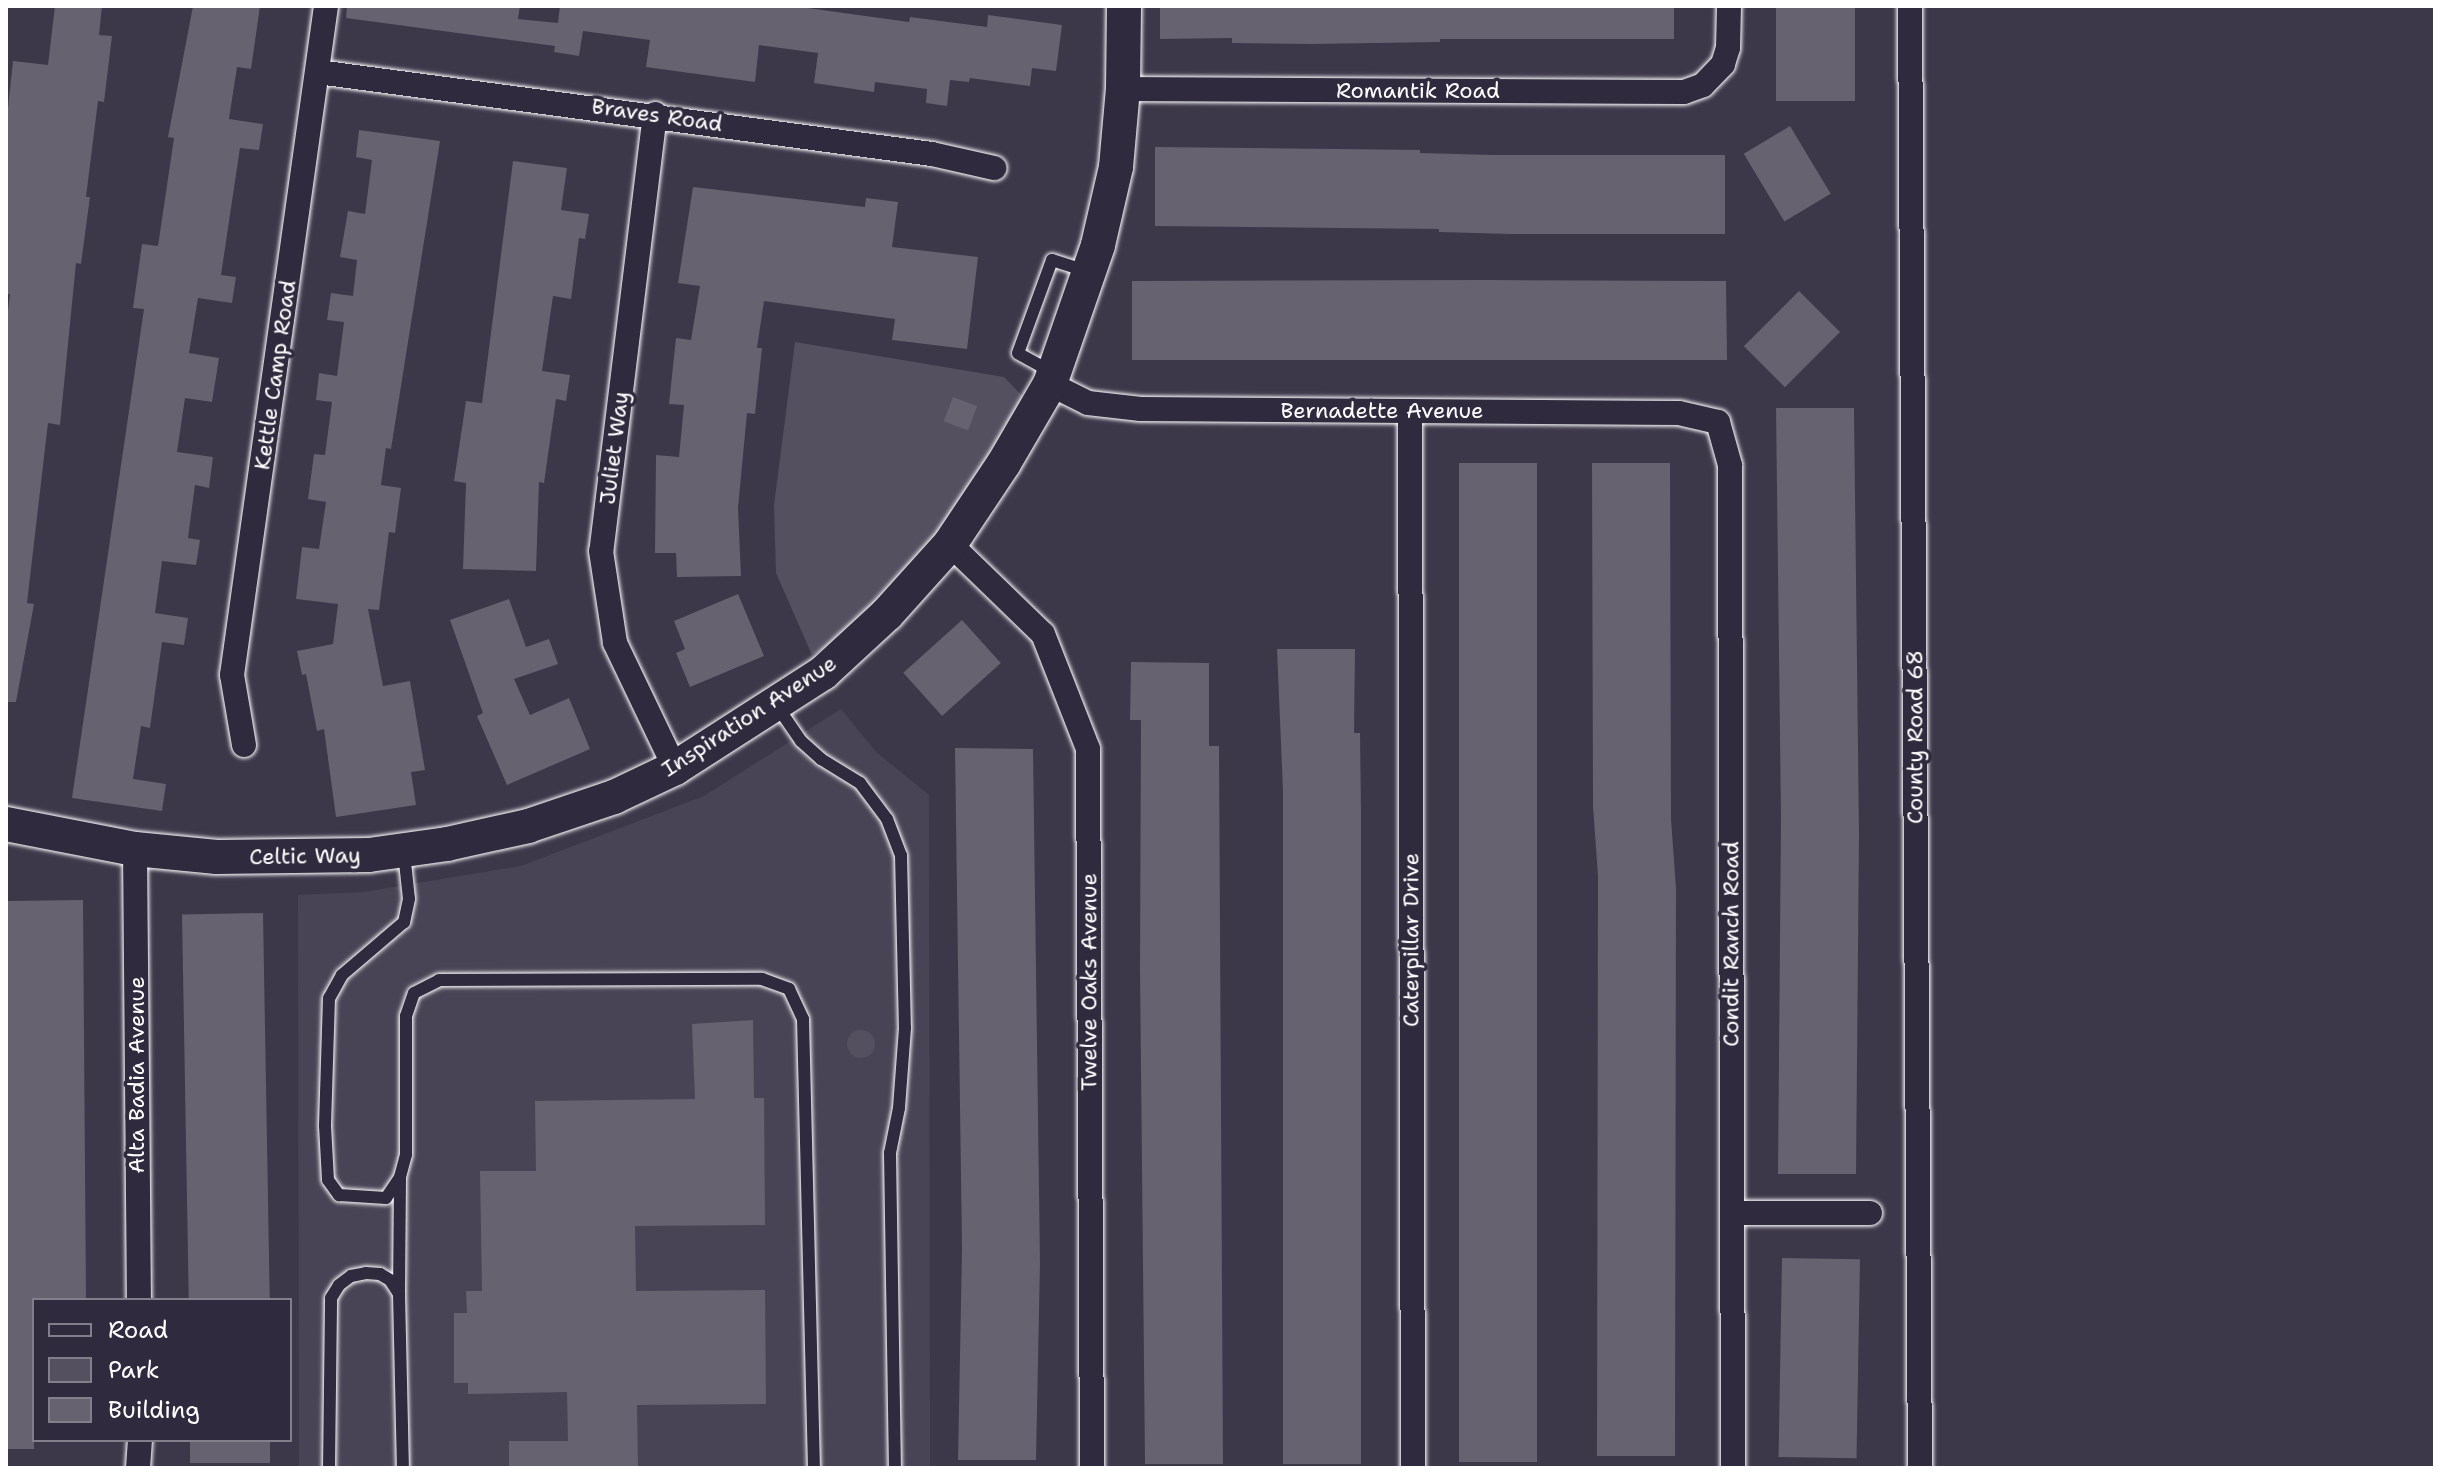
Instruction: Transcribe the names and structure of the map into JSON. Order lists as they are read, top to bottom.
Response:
{
  "streets": {
    "street": [
      "Romantik Road",
      "Braves Road",
      "Kettle Camp Road",
      "Bernadette Avenue",
      "Juliet Way",
      "Inspiration Avenue",
      "County Road 68",
      "Celtic Way",
      "Caterpillar Drive",
      "Condit Ranch Road",
      "Twelve Oaks Avenue",
      "Alta Badia Avenue"
    ]
  },
  "crossings": [
    ["Romantik Road", "Inspiration Avenue"],
    ["Braves Road", "Kettle Camp Road"],
    ["Braves Road", "Juliet Way"],
    ["Bernadette Avenue", "Inspiration Avenue"],
    ["Bernadette Avenue", "Caterpillar Drive"],
    ["Bernadette Avenue", "Condit Ranch Road"],
    ["Juliet Way", "Inspiration Avenue"],
    ["Inspiration Avenue", "Celtic Way"],
    ["Inspiration Avenue", "Twelve Oaks Avenue"],
    ["Celtic Way", "Alta Badia Avenue"]
  ],
  "legend": ["Road", "Park", "Building"]
}
